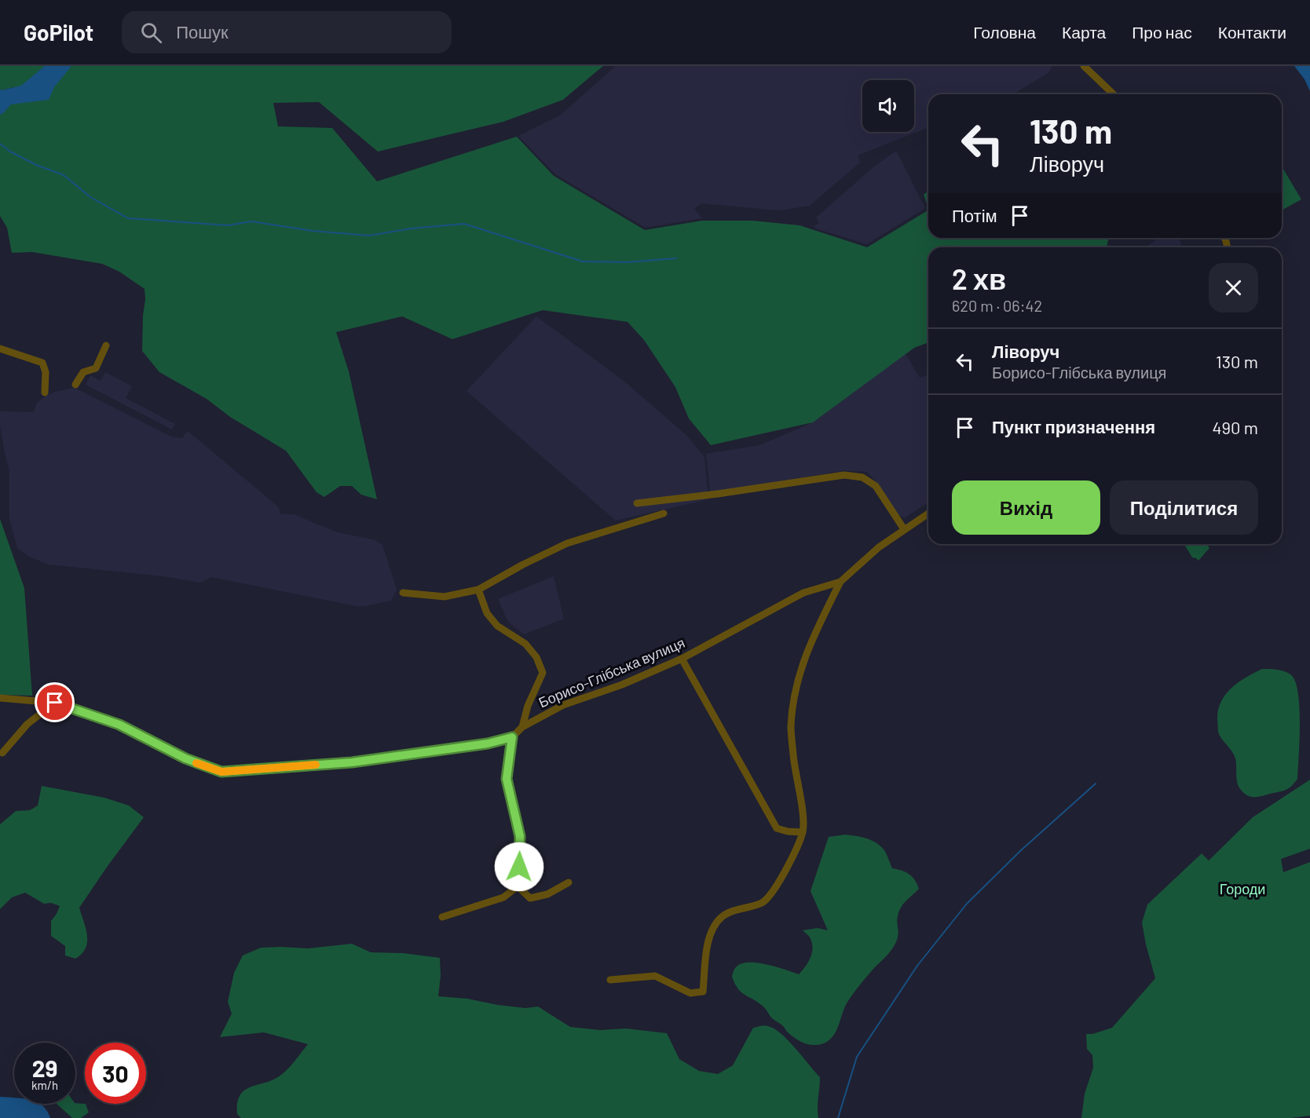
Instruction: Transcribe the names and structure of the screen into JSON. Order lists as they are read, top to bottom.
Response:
{
  "streets": {
    "street": ["Борисо-Глібська вулиця"]
  },
  "parks": ["Городи"],
  "page": {
    "header": "GoPilot",
    "search": "Пошук",
    "nav": [
      "Головна",
      "Карта",
      "Про нас",
      "Контакти"
    ],
    "turn": ["130 m", "Ліворуч"],
    "then": "Потім",
    "heading": ["2 хв", "620 m · 06:42"],
    "list": [
      {
        "name": "Ліворуч",
        "note": "Борисо-Глібська вулиця",
        "value": "130 m"
      },
      {
        "name": "Пункт призначення",
        "value": "490 m"
      }
    ],
    "buttons": ["Вихід", "Поділитися"],
    "speed": "29 km/h",
    "limit": "30"
  }
}
